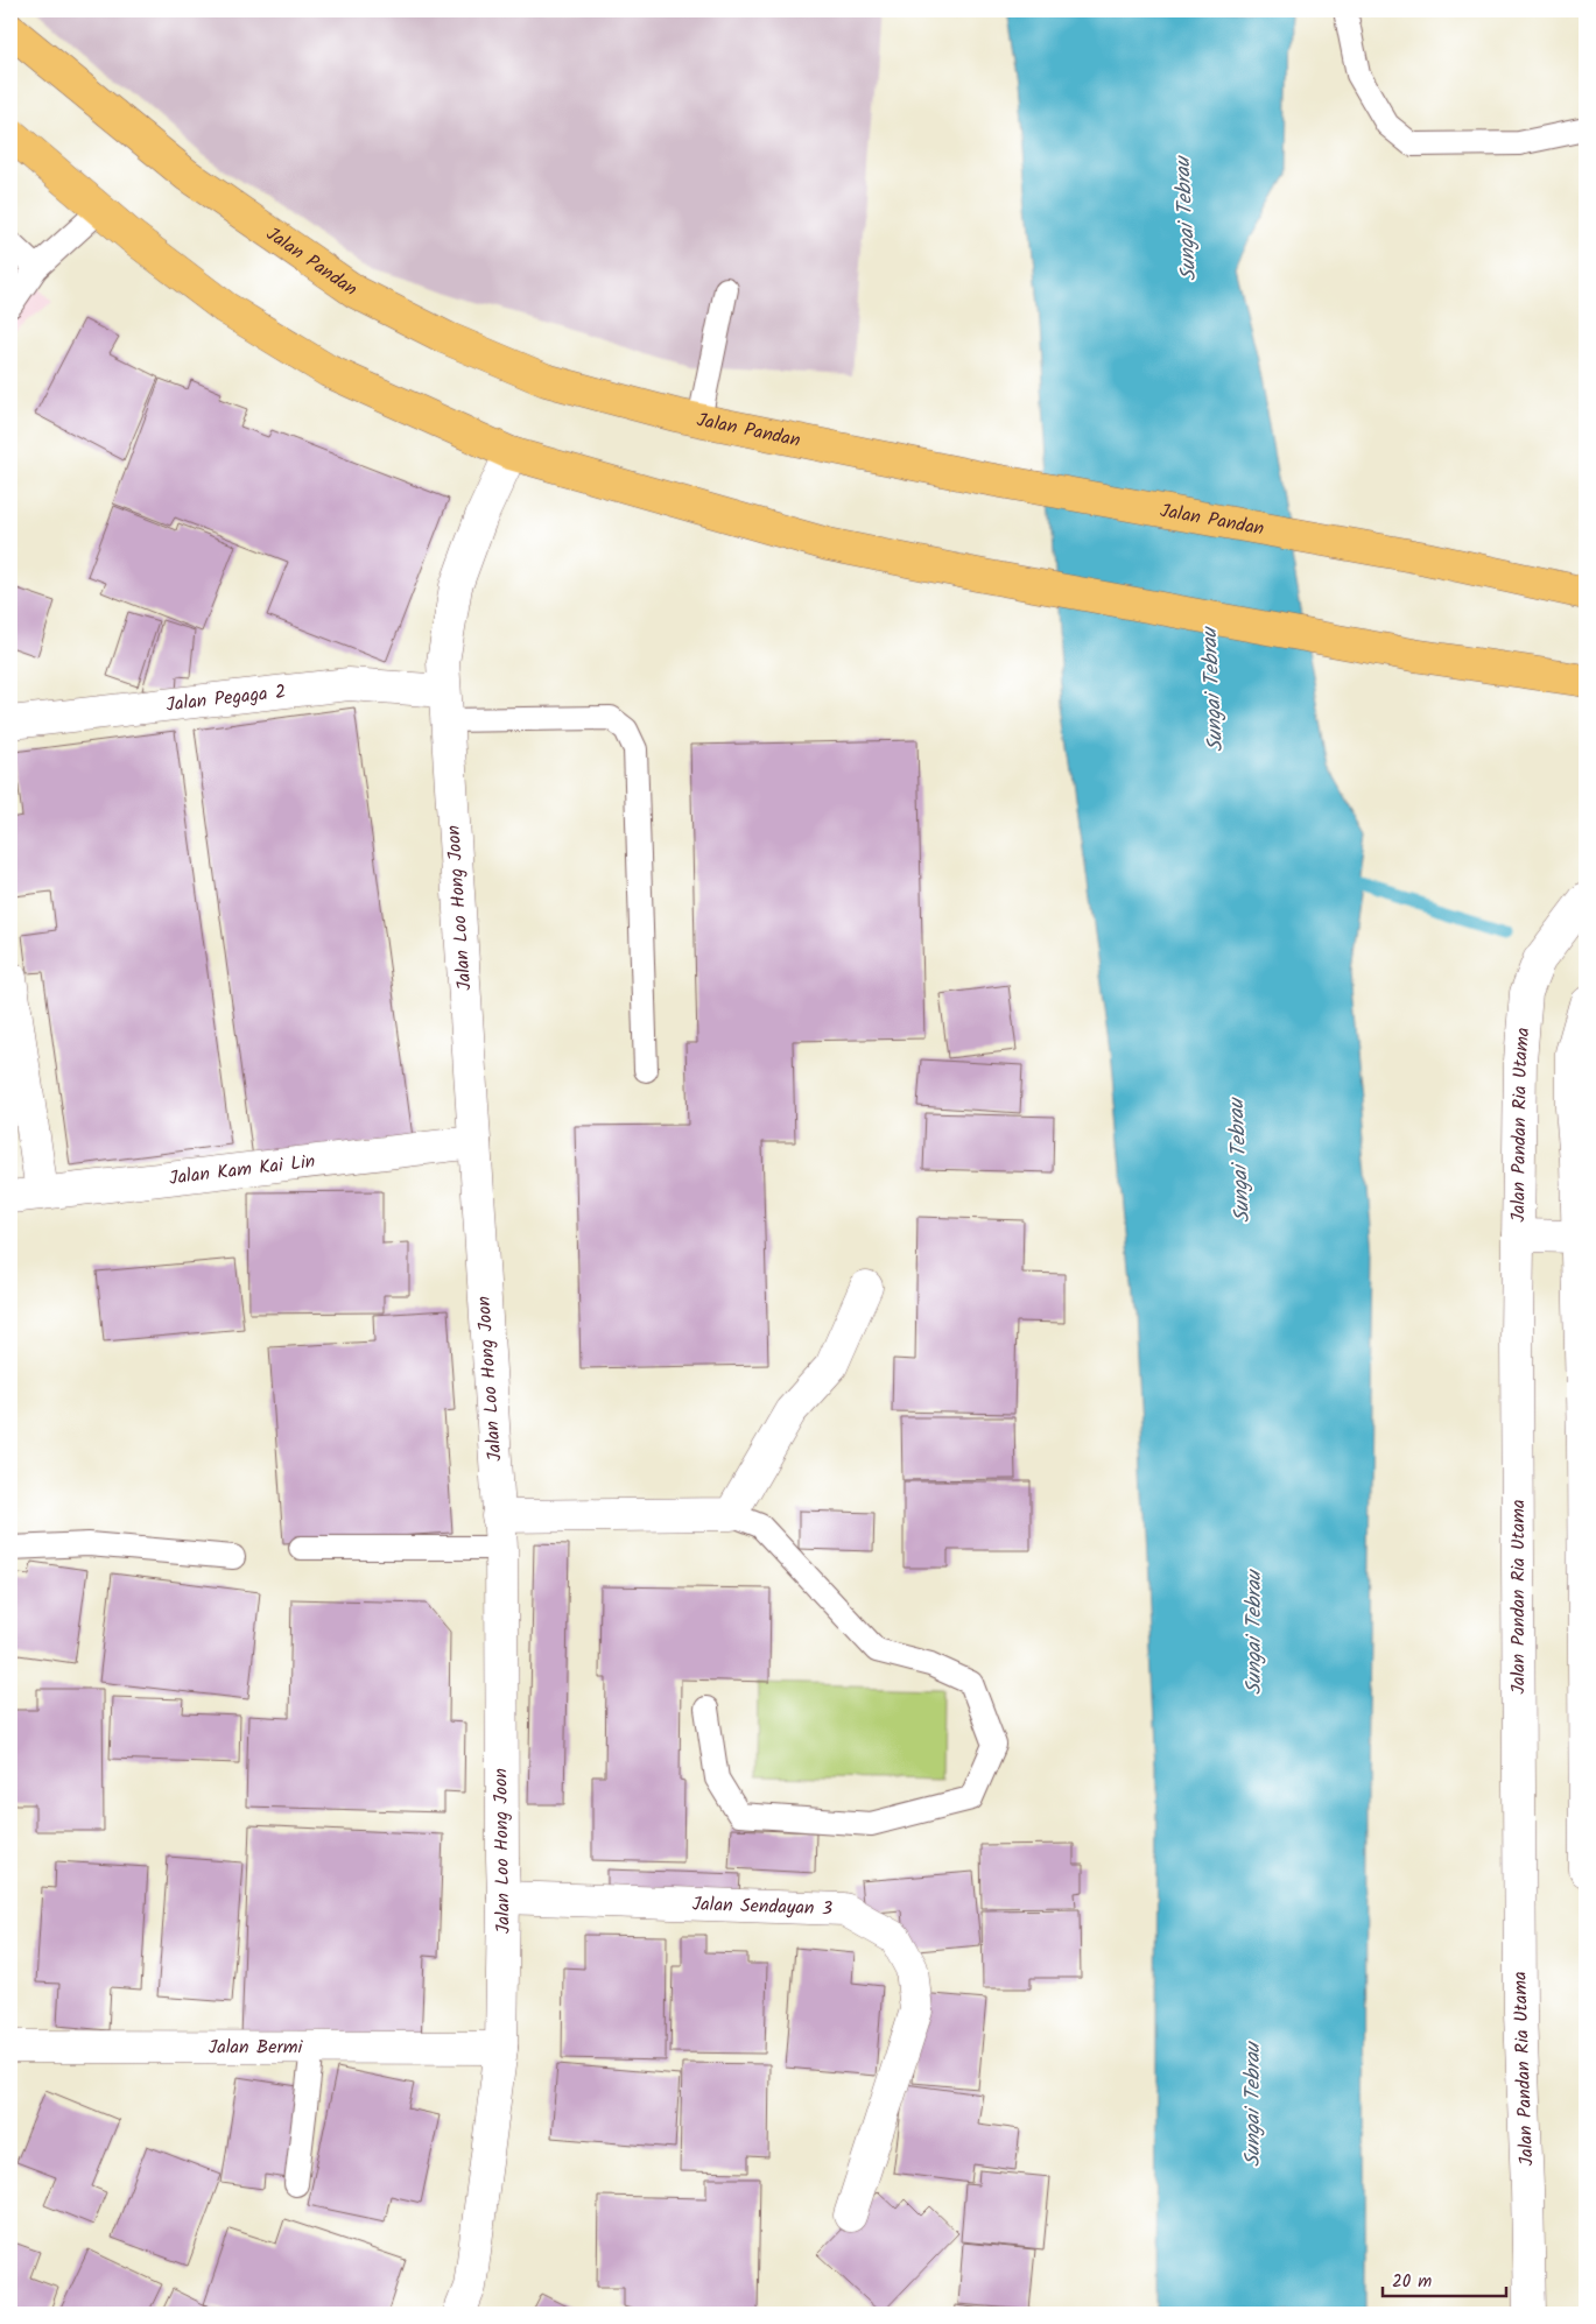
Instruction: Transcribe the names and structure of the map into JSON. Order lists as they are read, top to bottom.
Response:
{
  "streets": {
    "highway": ["Jalan Pandan"],
    "street": [
      "Jalan Pegaga 2",
      "Jalan Loo Hong Joon",
      "Jalan Pandan Ria Utama",
      "Jalan Kam Kai Lin",
      "Jalan Sendayan 3",
      "Jalan Bermi"
    ]
  },
  "crossings": [
    ["Jalan Pegaga 2", "Jalan Loo Hong Joon"],
    ["Jalan Loo Hong Joon", "Jalan Kam Kai Lin"],
    ["Jalan Loo Hong Joon", "Jalan Sendayan 3"],
    ["Jalan Loo Hong Joon", "Jalan Bermi"]
  ],
  "water": ["Sungai Tebrau"],
  "scale_bar": "20 m"
}
